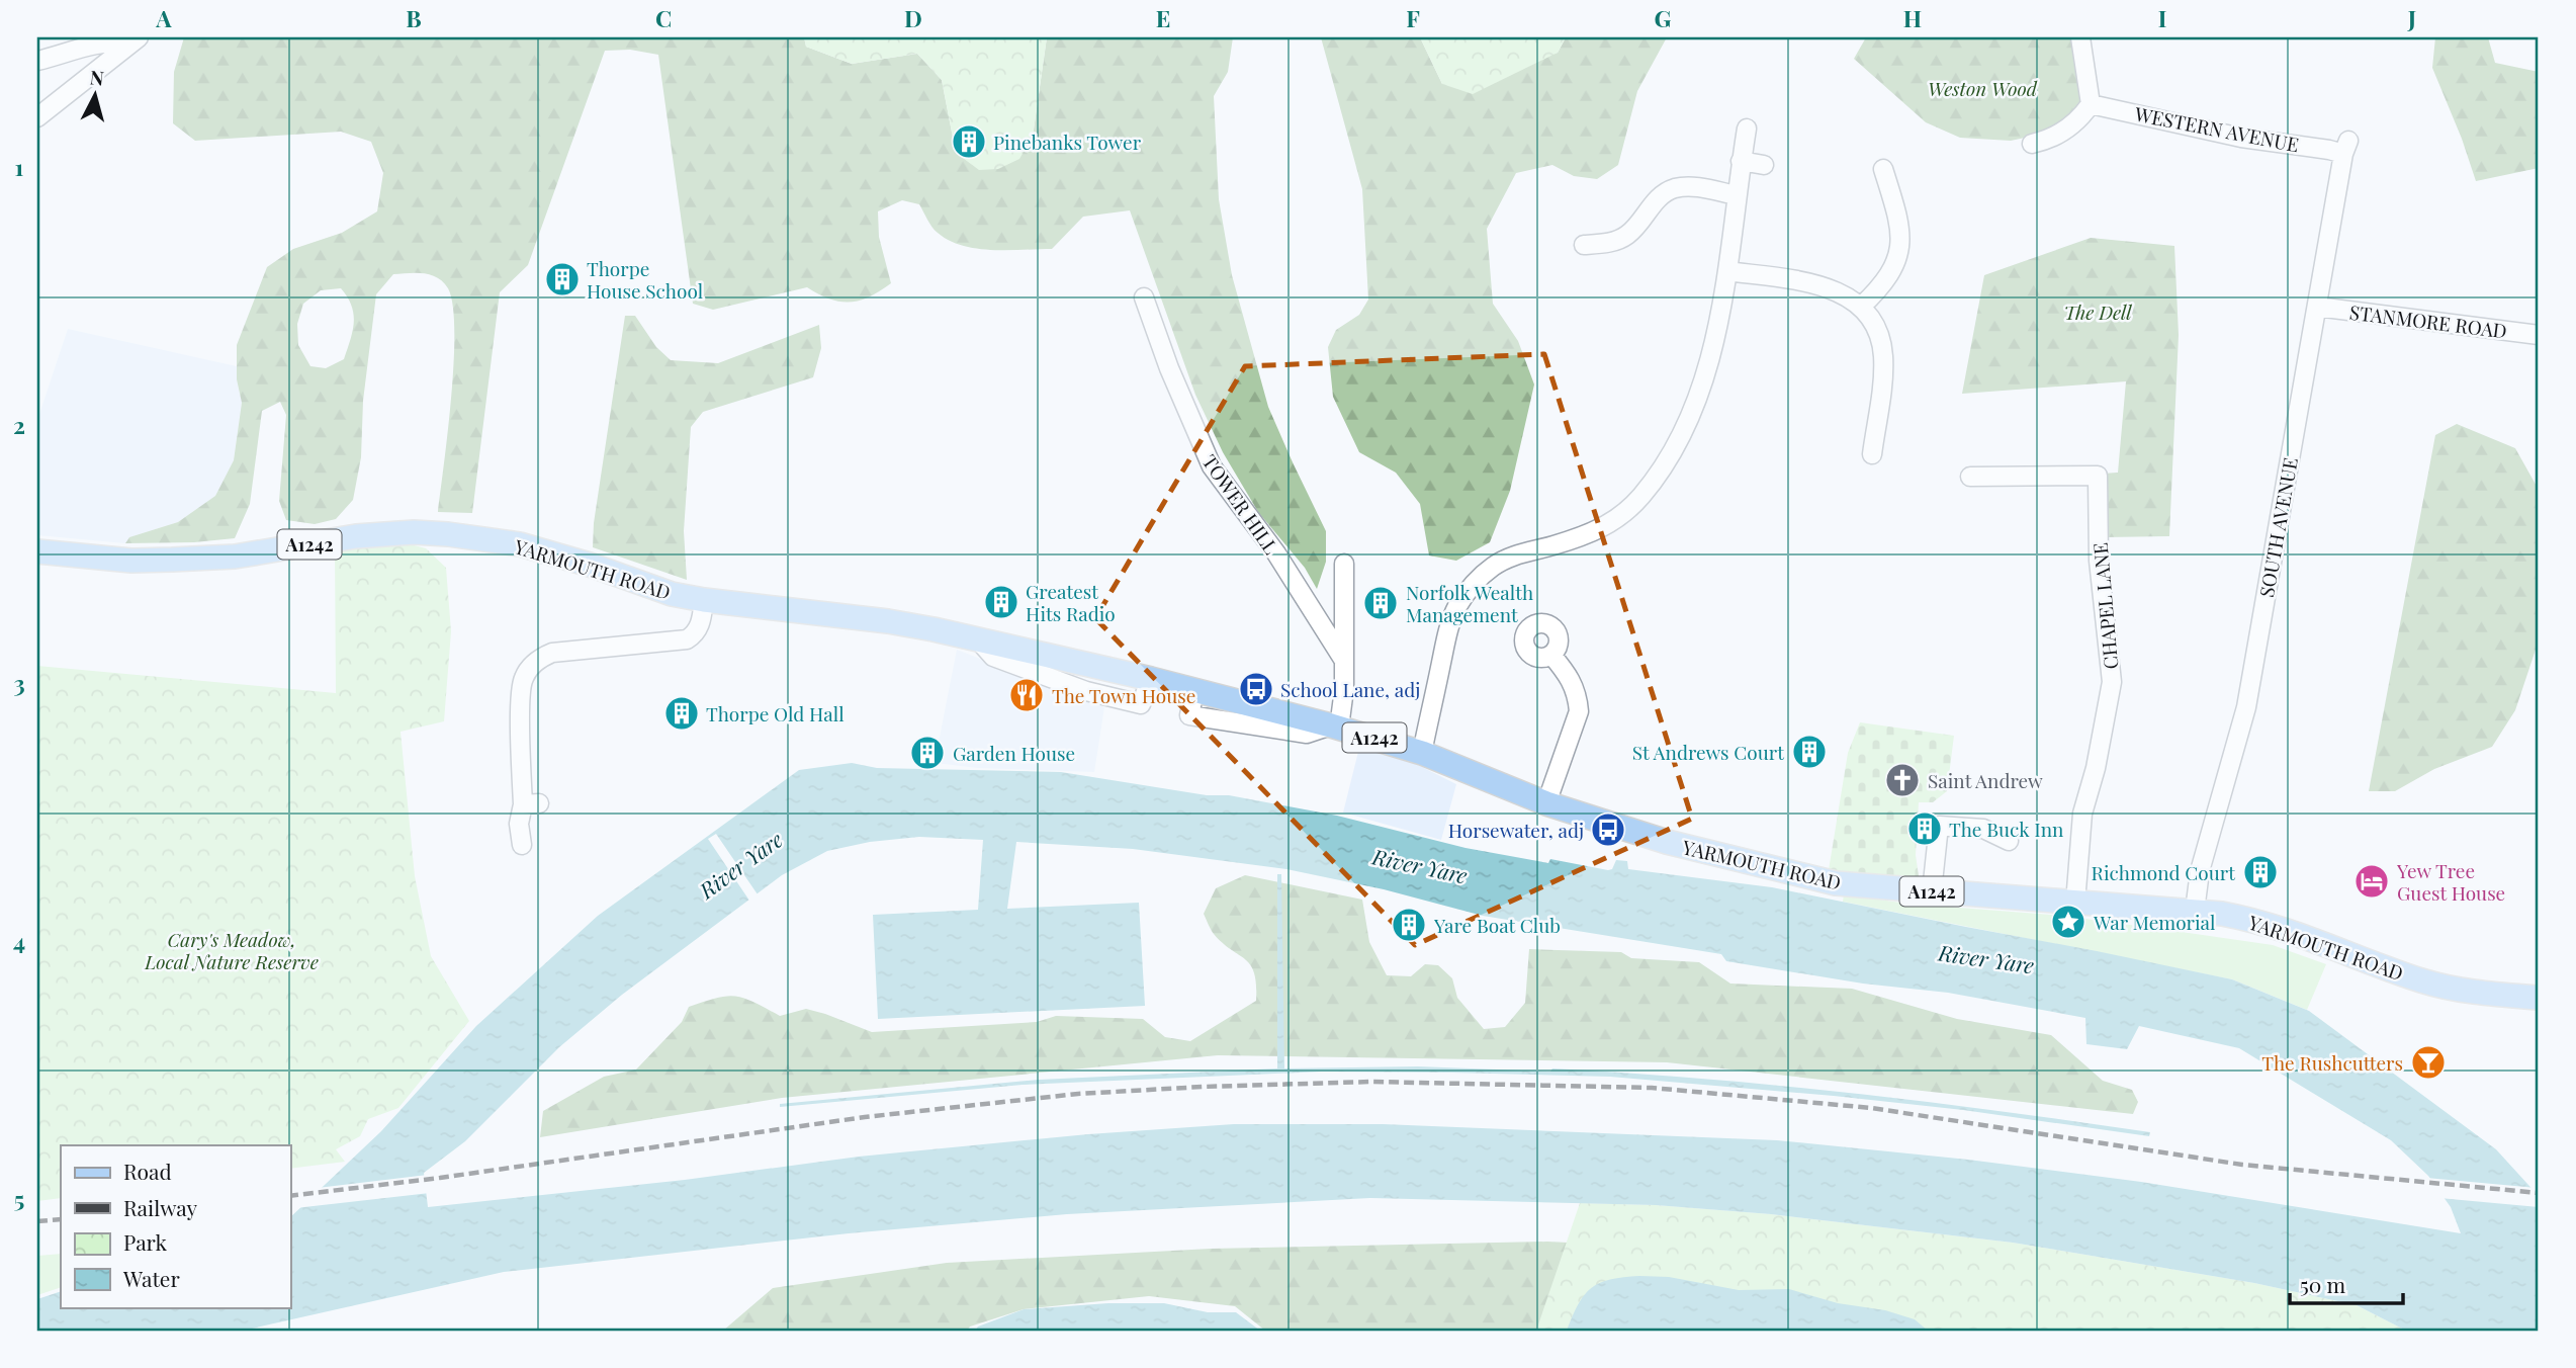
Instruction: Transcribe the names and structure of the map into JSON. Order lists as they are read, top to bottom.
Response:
{
  "streets": {
    "main road": ["A1242", "YARMOUTH ROAD"],
    "street": [
      "WESTERN AVENUE",
      "STANMORE ROAD",
      "TOWER HILL",
      "SOUTH AVENUE",
      "CHAPEL LANE"
    ]
  },
  "crossings": [
    ["WESTERN AVENUE", "SOUTH AVENUE"],
    ["STANMORE ROAD", "SOUTH AVENUE"],
    ["SOUTH AVENUE", "YARMOUTH ROAD"],
    ["YARMOUTH ROAD", "CHAPEL LANE"]
  ],
  "water": ["River Yare"],
  "parks": ["Weston Wood", "The Dell", "Cary's Meadow, Local Nature Reserve"],
  "places": {
    "building": [
      "Pinebanks Tower",
      "Thorpe House School",
      "Greatest Hits Radio",
      "Norfolk Wealth Management",
      "Thorpe Old Hall",
      "St Andrews Court",
      "Garden House",
      "The Buck Inn",
      "Richmond Court",
      "Yare Boat Club"
    ],
    "bus stop": ["School Lane, adj", "Horsewater, adj"],
    "restaurant": ["The Town House"],
    "church": ["Saint Andrew"],
    "hotel": ["Yew Tree Guest House"],
    "place": ["War Memorial"],
    "bar": ["The Rushcutters"]
  },
  "legend": [
    "Road",
    "Railway",
    "Park",
    "Water"
  ],
  "scale_bar": "50 m",
  "north": "top",
  "grid": {
    "columns": [
      "A",
      "B",
      "C",
      "D",
      "E",
      "F",
      "G",
      "H",
      "I",
      "J"
    ],
    "rows": [
      "1",
      "2",
      "3",
      "4",
      "5"
    ]
  }
}
